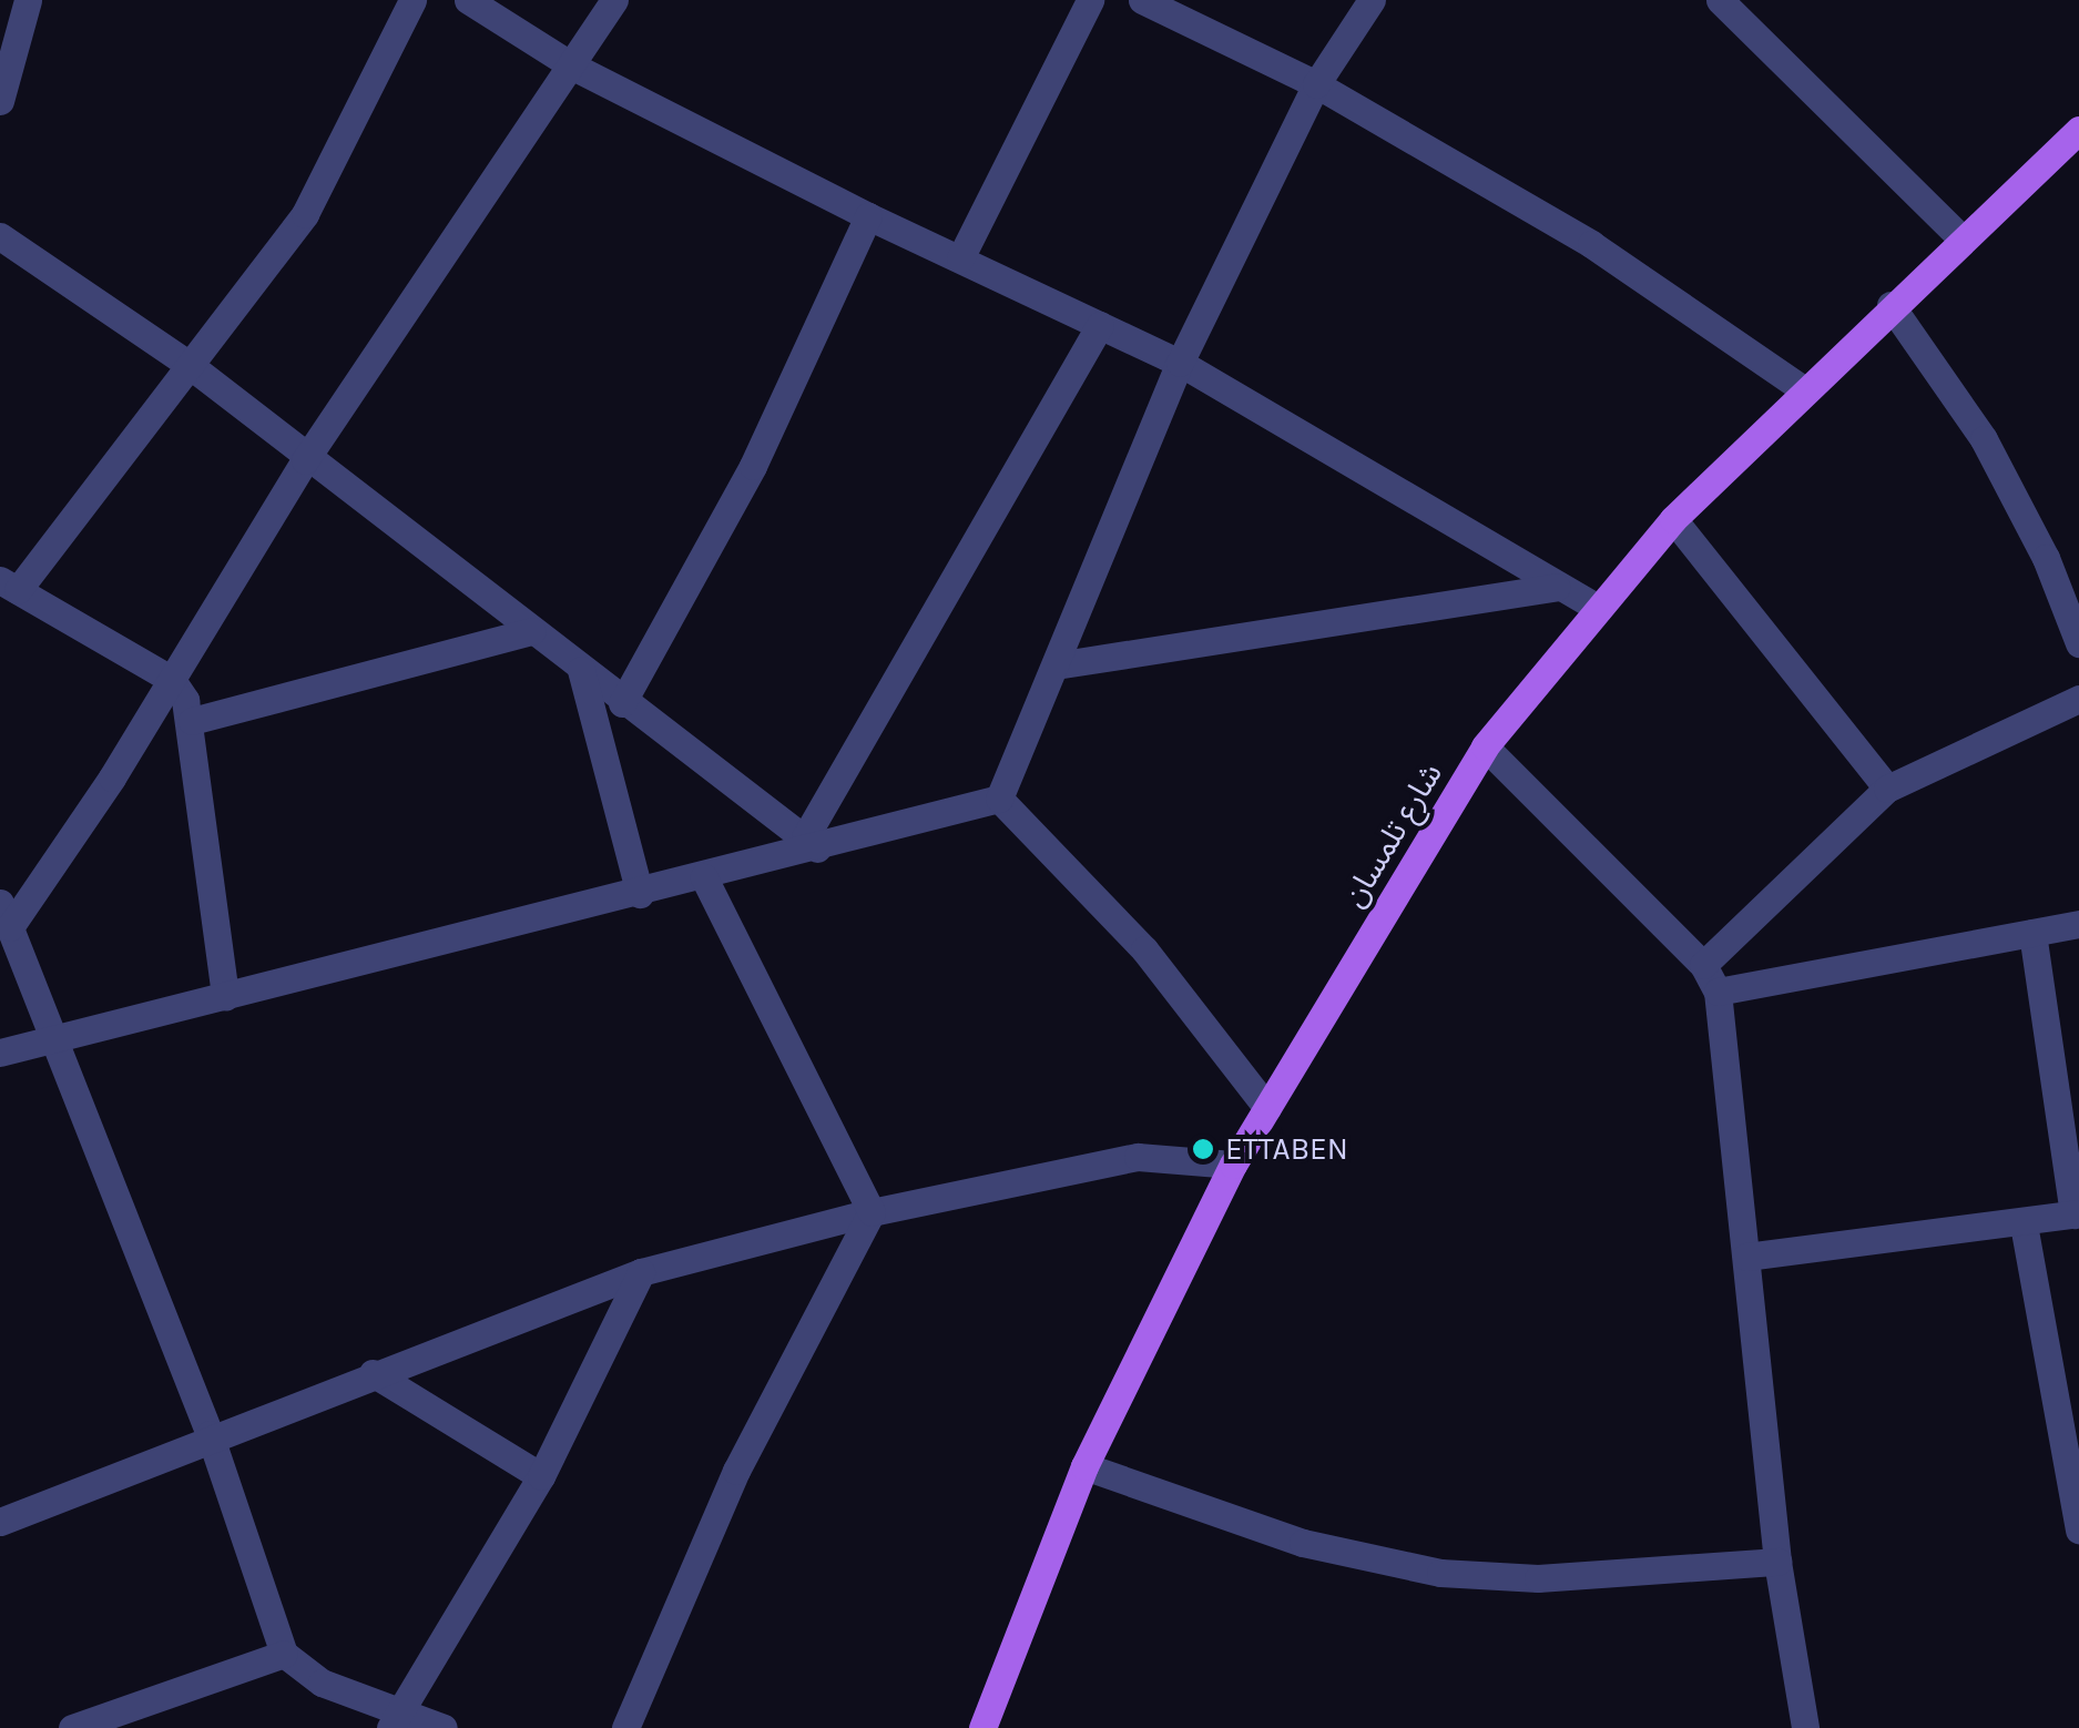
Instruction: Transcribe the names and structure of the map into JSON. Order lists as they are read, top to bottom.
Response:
{
  "streets": {
    "main road": ["شارع تلمسان"]
  },
  "places": ["ETTABEN"]
}
